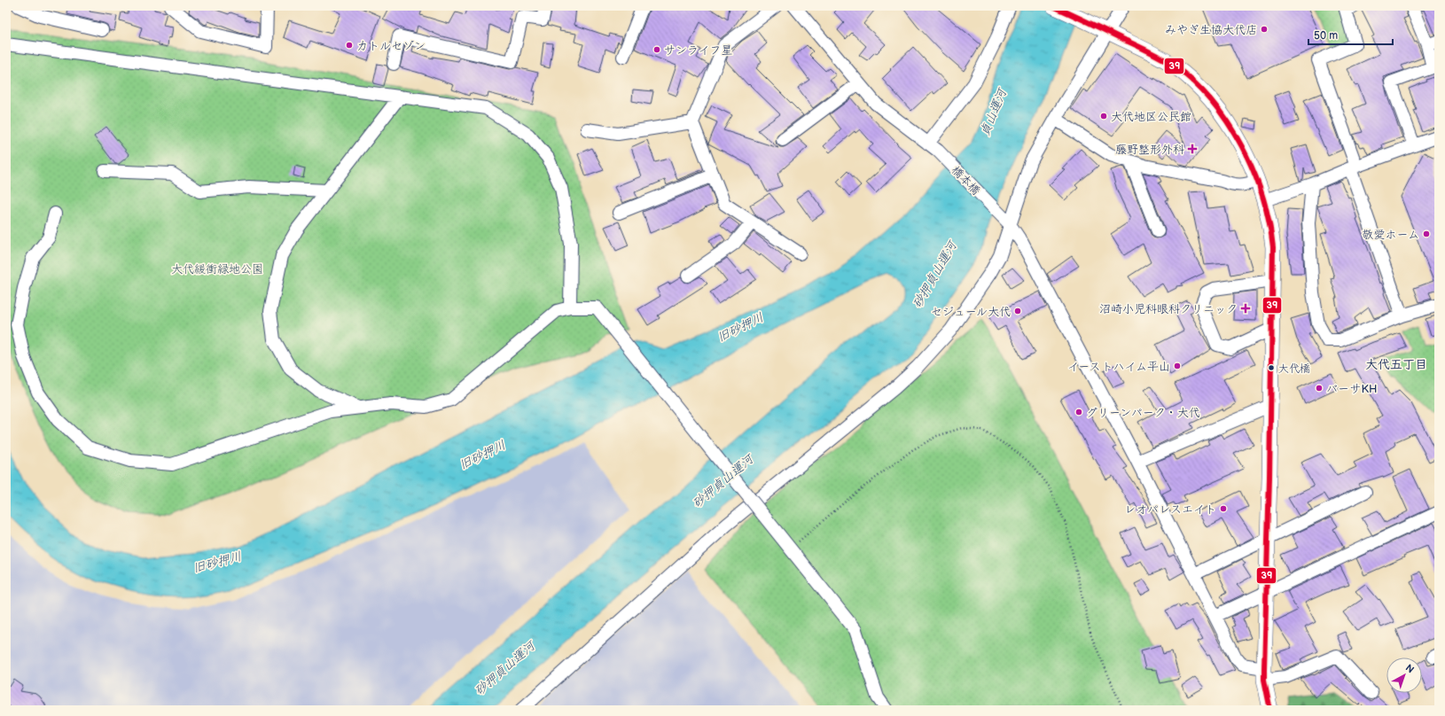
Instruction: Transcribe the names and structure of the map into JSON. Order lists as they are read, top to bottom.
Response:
{
  "streets": {
    "street": ["橋本橋"]
  },
  "districts": ["大代五丁目"],
  "water": ["貞山運河", "砂押貞山運河", "旧砂押川"],
  "parks": ["大代緩衝緑地公園"],
  "places": {
    "other": [
      "みやぎ生協大代店",
      "カトルセゾン",
      "サンライフ星",
      "大代地区公民館",
      "敬愛ホーム",
      "セジュール大代",
      "イーストハイム平山",
      "大代橋",
      "バーサKH",
      "グリーンパーク・大代",
      "レオパレスエイト"
    ],
    "health": ["藤野整形外科", "沼崎小児科眼科クリニック"]
  },
  "lines": ["transit line 39"],
  "scale_bar": "50 m",
  "north": "top right"
}
